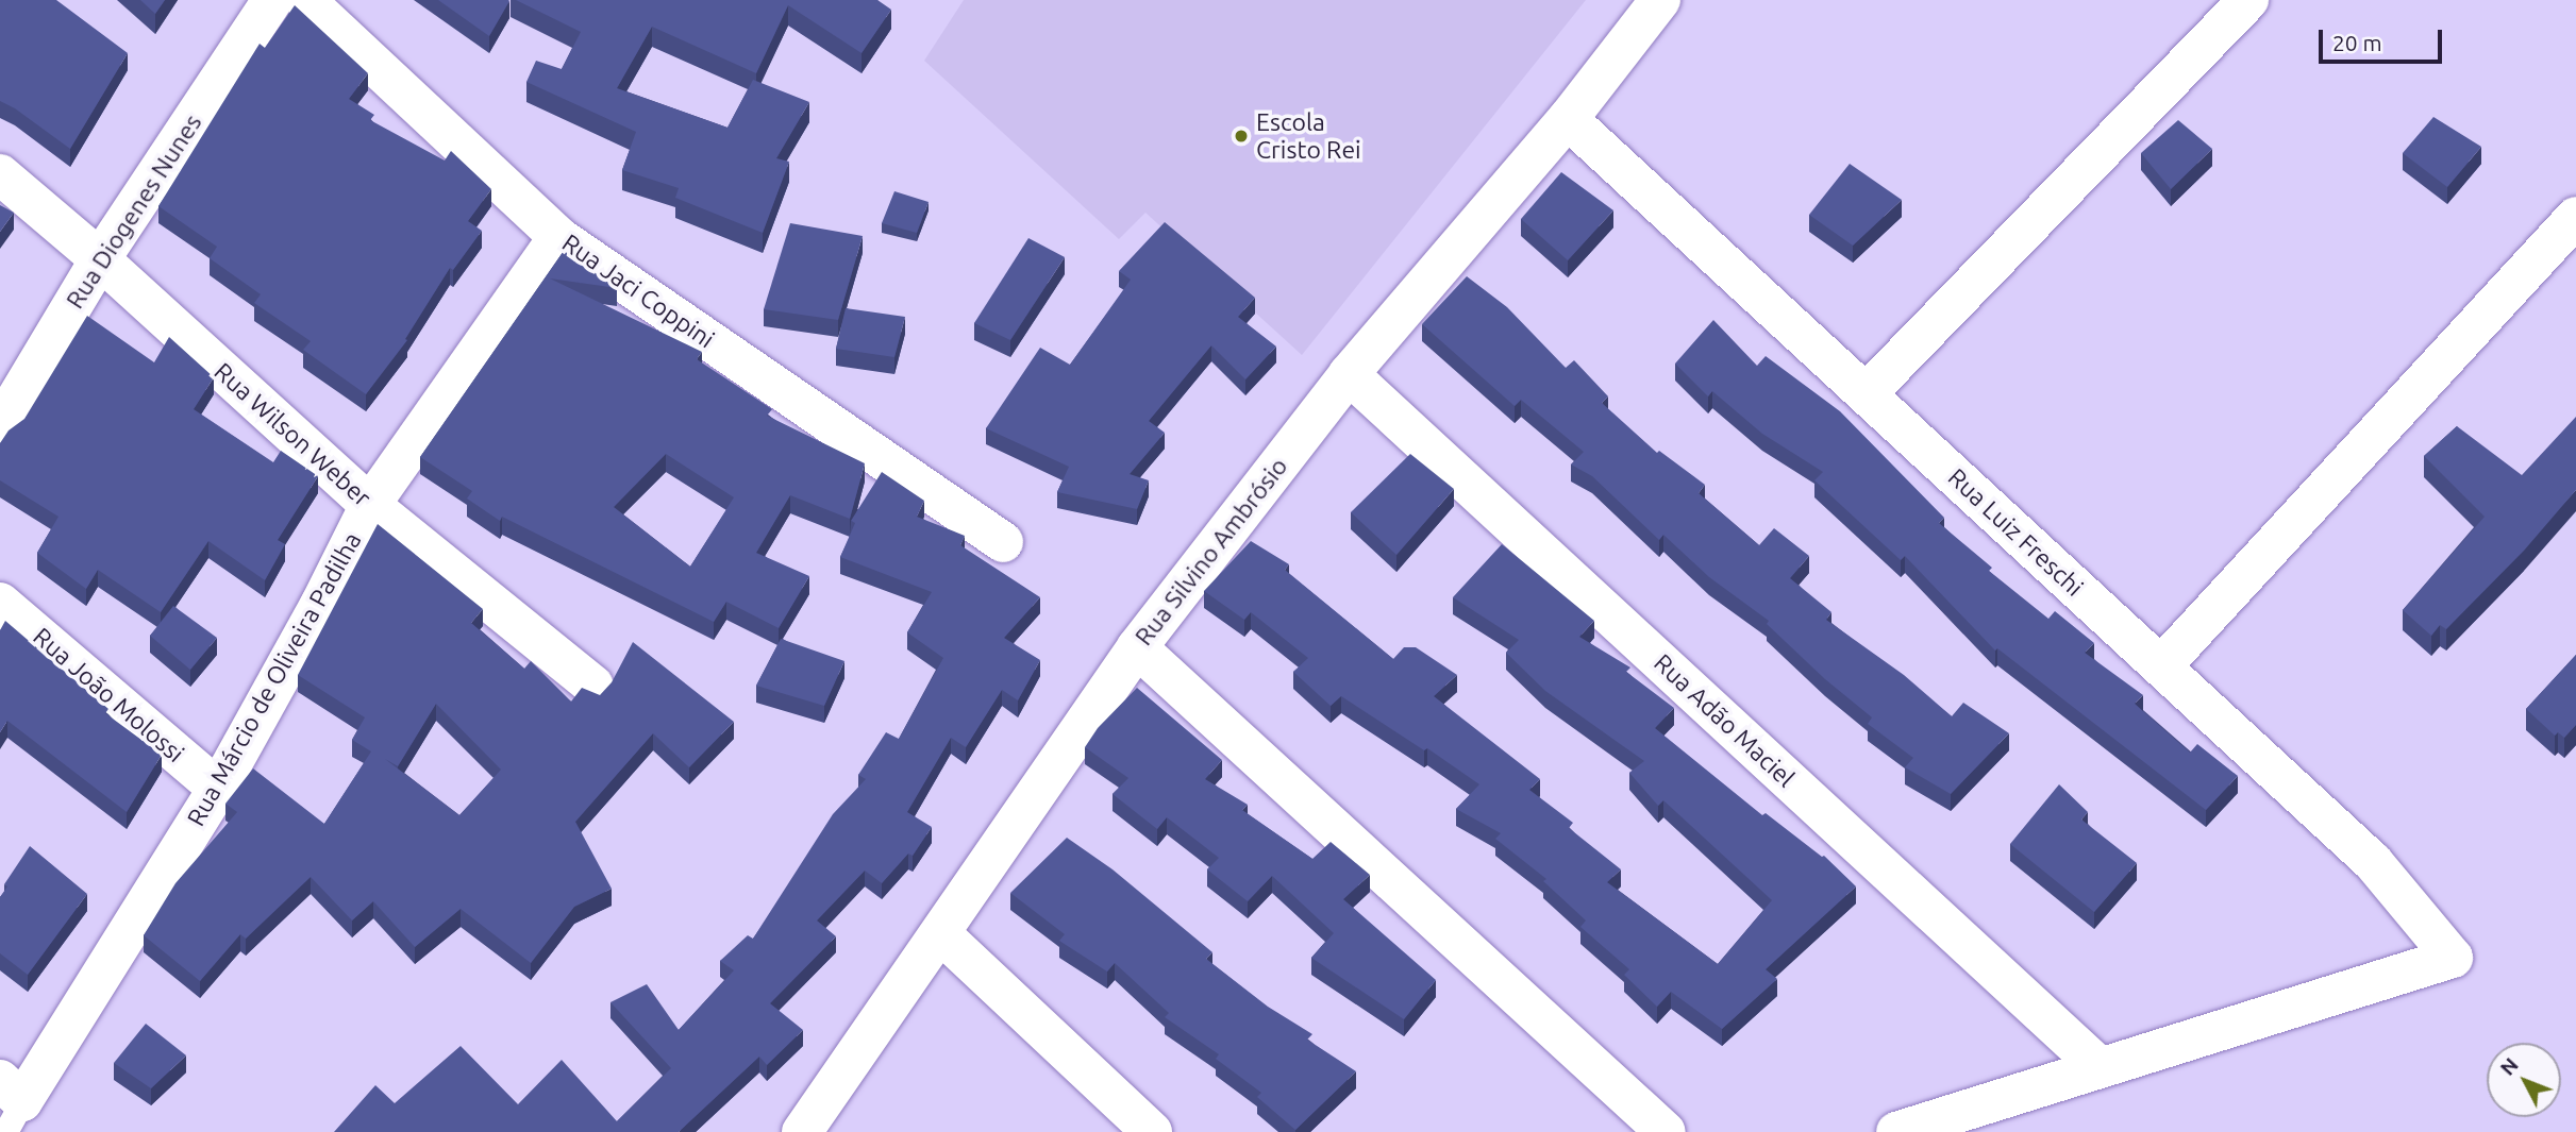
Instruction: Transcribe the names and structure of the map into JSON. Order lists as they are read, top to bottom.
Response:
{
  "streets": {
    "street": [
      "Rua Diogenes Nunes",
      "Rua Jaci Coppini",
      "Rua Wilson Weber",
      "Rua Luiz Freschi",
      "Rua Silvino Ambrósio",
      "Rua Márcio de Oliveira Padilha",
      "Rua João Molossi",
      "Rua Adão Maciel"
    ]
  },
  "crossings": [
    ["Rua Diogenes Nunes", "Rua Wilson Weber"],
    ["Rua Jaci Coppini", "Rua Márcio de Oliveira Padilha"],
    ["Rua Wilson Weber", "Rua Márcio de Oliveira Padilha"],
    ["Rua Luiz Freschi", "Rua Silvino Ambrósio"],
    ["Rua Luiz Freschi", "Rua Adão Maciel"],
    ["Rua Silvino Ambrósio", "Rua Adão Maciel"],
    ["Rua Márcio de Oliveira Padilha", "Rua João Molossi"]
  ],
  "places": ["Escola Cristo Rei"],
  "scale_bar": "20 m",
  "north": "top left"
}
